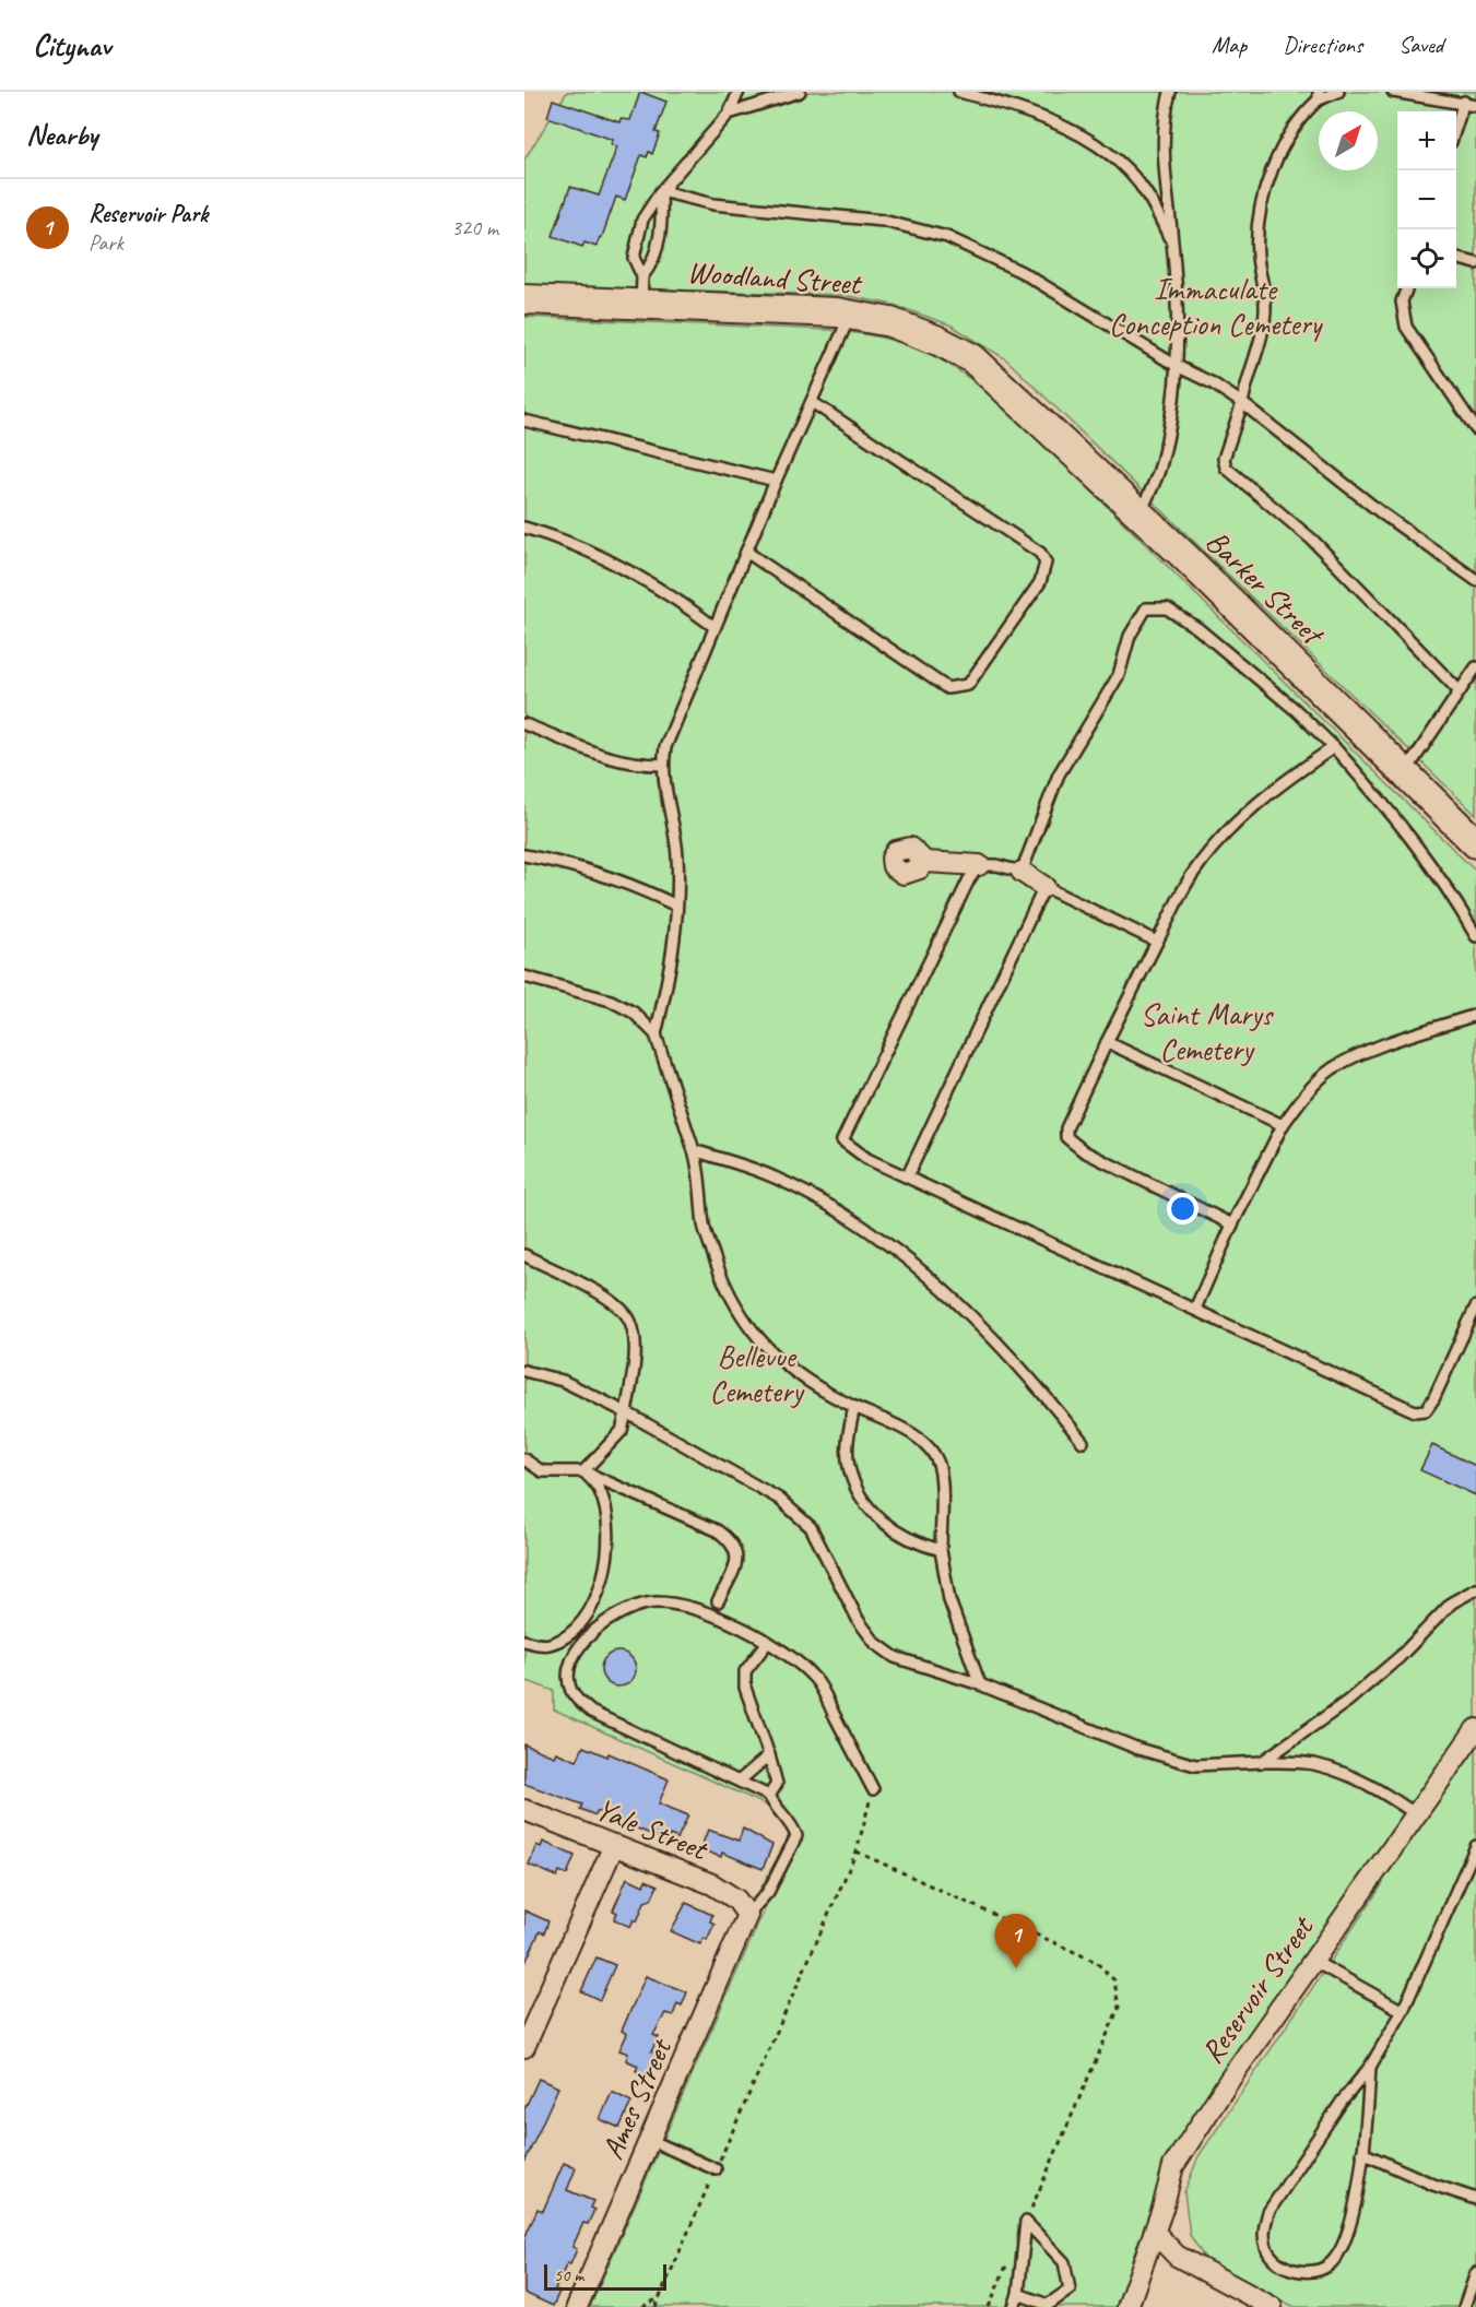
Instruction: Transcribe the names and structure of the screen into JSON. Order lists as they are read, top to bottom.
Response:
{
  "streets": {
    "main road": ["Woodland Street", "Barker Street"],
    "street": ["Yale Street", "Reservoir Street", "Ames Street"]
  },
  "crossings": [
    ["Woodland Street", "Barker Street"],
    ["Yale Street", "Ames Street"]
  ],
  "parks": ["Immaculate Conception Cemetery", "Saint Marys Cemetery", "Bellevue Cemetery"],
  "scale_bar": "50 m",
  "north": "top right",
  "page": {
    "header": "Citynav",
    "nav": ["Map", "Directions", "Saved"],
    "heading": "Nearby",
    "map_buttons": ["+", "−"],
    "list": [
      {
        "mark": "1",
        "name": "Reservoir Park",
        "note": "Park",
        "value": "320 m"
      }
    ],
    "pins": "1",
    "scale": "50 m"
  }
}
